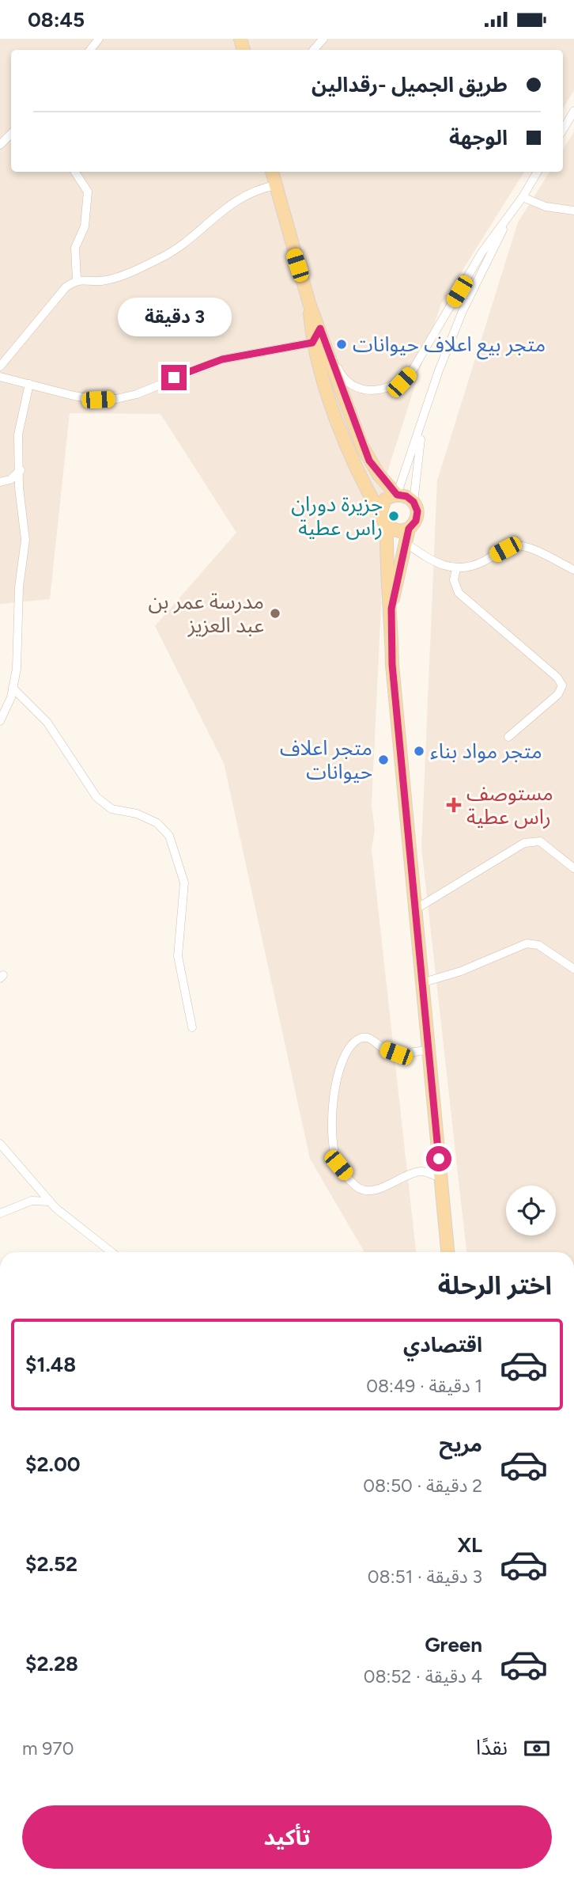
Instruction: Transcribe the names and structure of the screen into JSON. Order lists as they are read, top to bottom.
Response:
{
  "places": {
    "other": [
      "متجر بيع اعلاف حيوانات",
      "جزيرة دوران راس عطية",
      "مدرسة عمر بن عبد العزيز",
      "متجر مواد بناء",
      "متجر اعلاف حيوانات"
    ],
    "health": ["مستوصف راس عطية"]
  },
  "page": {
    "status": "08:45",
    "banner": ["طريق الجميل -رقدالين", "الوجهة"],
    "bubble": "3 دقيقة",
    "heading": "اختر الرحلة",
    "list": [
      {
        "name": "اقتصادي",
        "note": "1 دقيقة · 08:49",
        "value": "$1.48"
      },
      {
        "name": "مريح",
        "note": "2 دقيقة · 08:50",
        "value": "$2.00"
      },
      {
        "name": "XL",
        "note": "3 دقيقة · 08:51",
        "value": "$2.52"
      },
      {
        "name": "Green",
        "note": "4 دقيقة · 08:52",
        "value": "$2.28"
      }
    ],
    "pay": ["نقدًا", "970 m"],
    "buttons": "تأكيد"
  }
}
